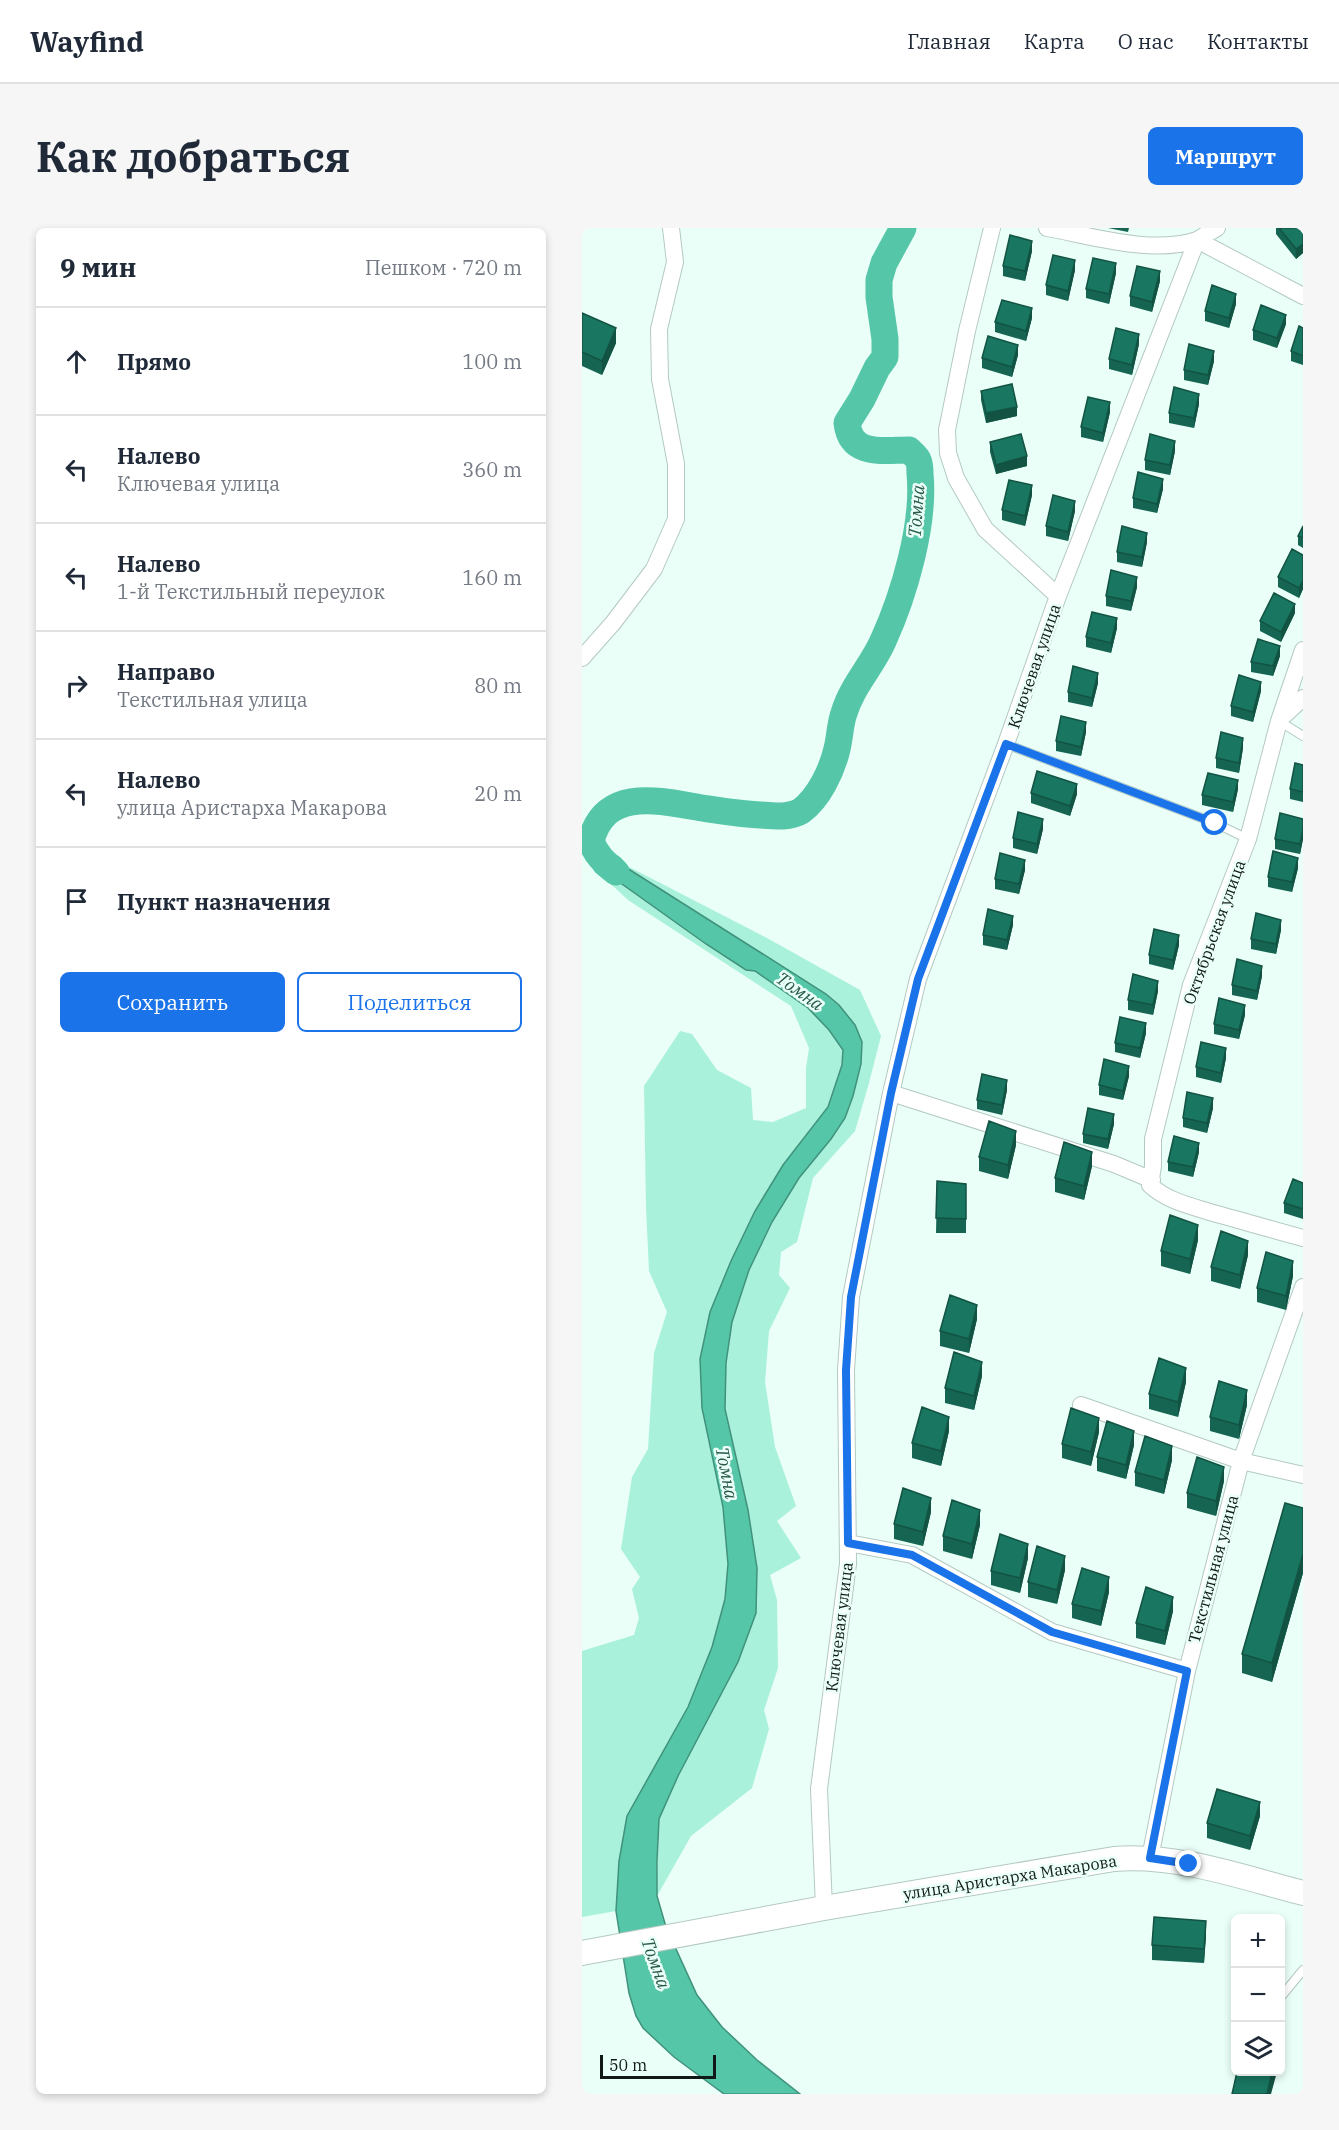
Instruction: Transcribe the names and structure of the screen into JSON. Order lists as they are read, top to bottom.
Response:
{
  "streets": {
    "street": [
      "Ключевая улица",
      "Октябрьская улица",
      "Текстильная улица",
      "улица Аристарха Макарова"
    ]
  },
  "crossings": [
    ["Ключевая улица", "улица Аристарха Макарова"],
    ["Текстильная улица", "улица Аристарха Макарова"]
  ],
  "water": ["Томна"],
  "scale_bar": "50 m",
  "page": {
    "header": "Wayfind",
    "nav": [
      "Главная",
      "Карта",
      "О нас",
      "Контакты"
    ],
    "buttons": [
      "Маршрут",
      ["Сохранить", "Поделиться"]
    ],
    "title": "Как добраться",
    "heading": ["9 мин", "Пешком · 720 m"],
    "list": [
      ["Прямо", "100 m"],
      ["Налево", "Ключевая улица", "360 m"],
      ["Налево", "1-й Текстильный переулок", "160 m"],
      ["Направо", "Текстильная улица", "80 m"],
      ["Налево", "улица Аристарха Макарова", "20 m"],
      "Пункт назначения"
    ],
    "map_buttons": ["+", "−"],
    "scale": "50 m"
  }
}
